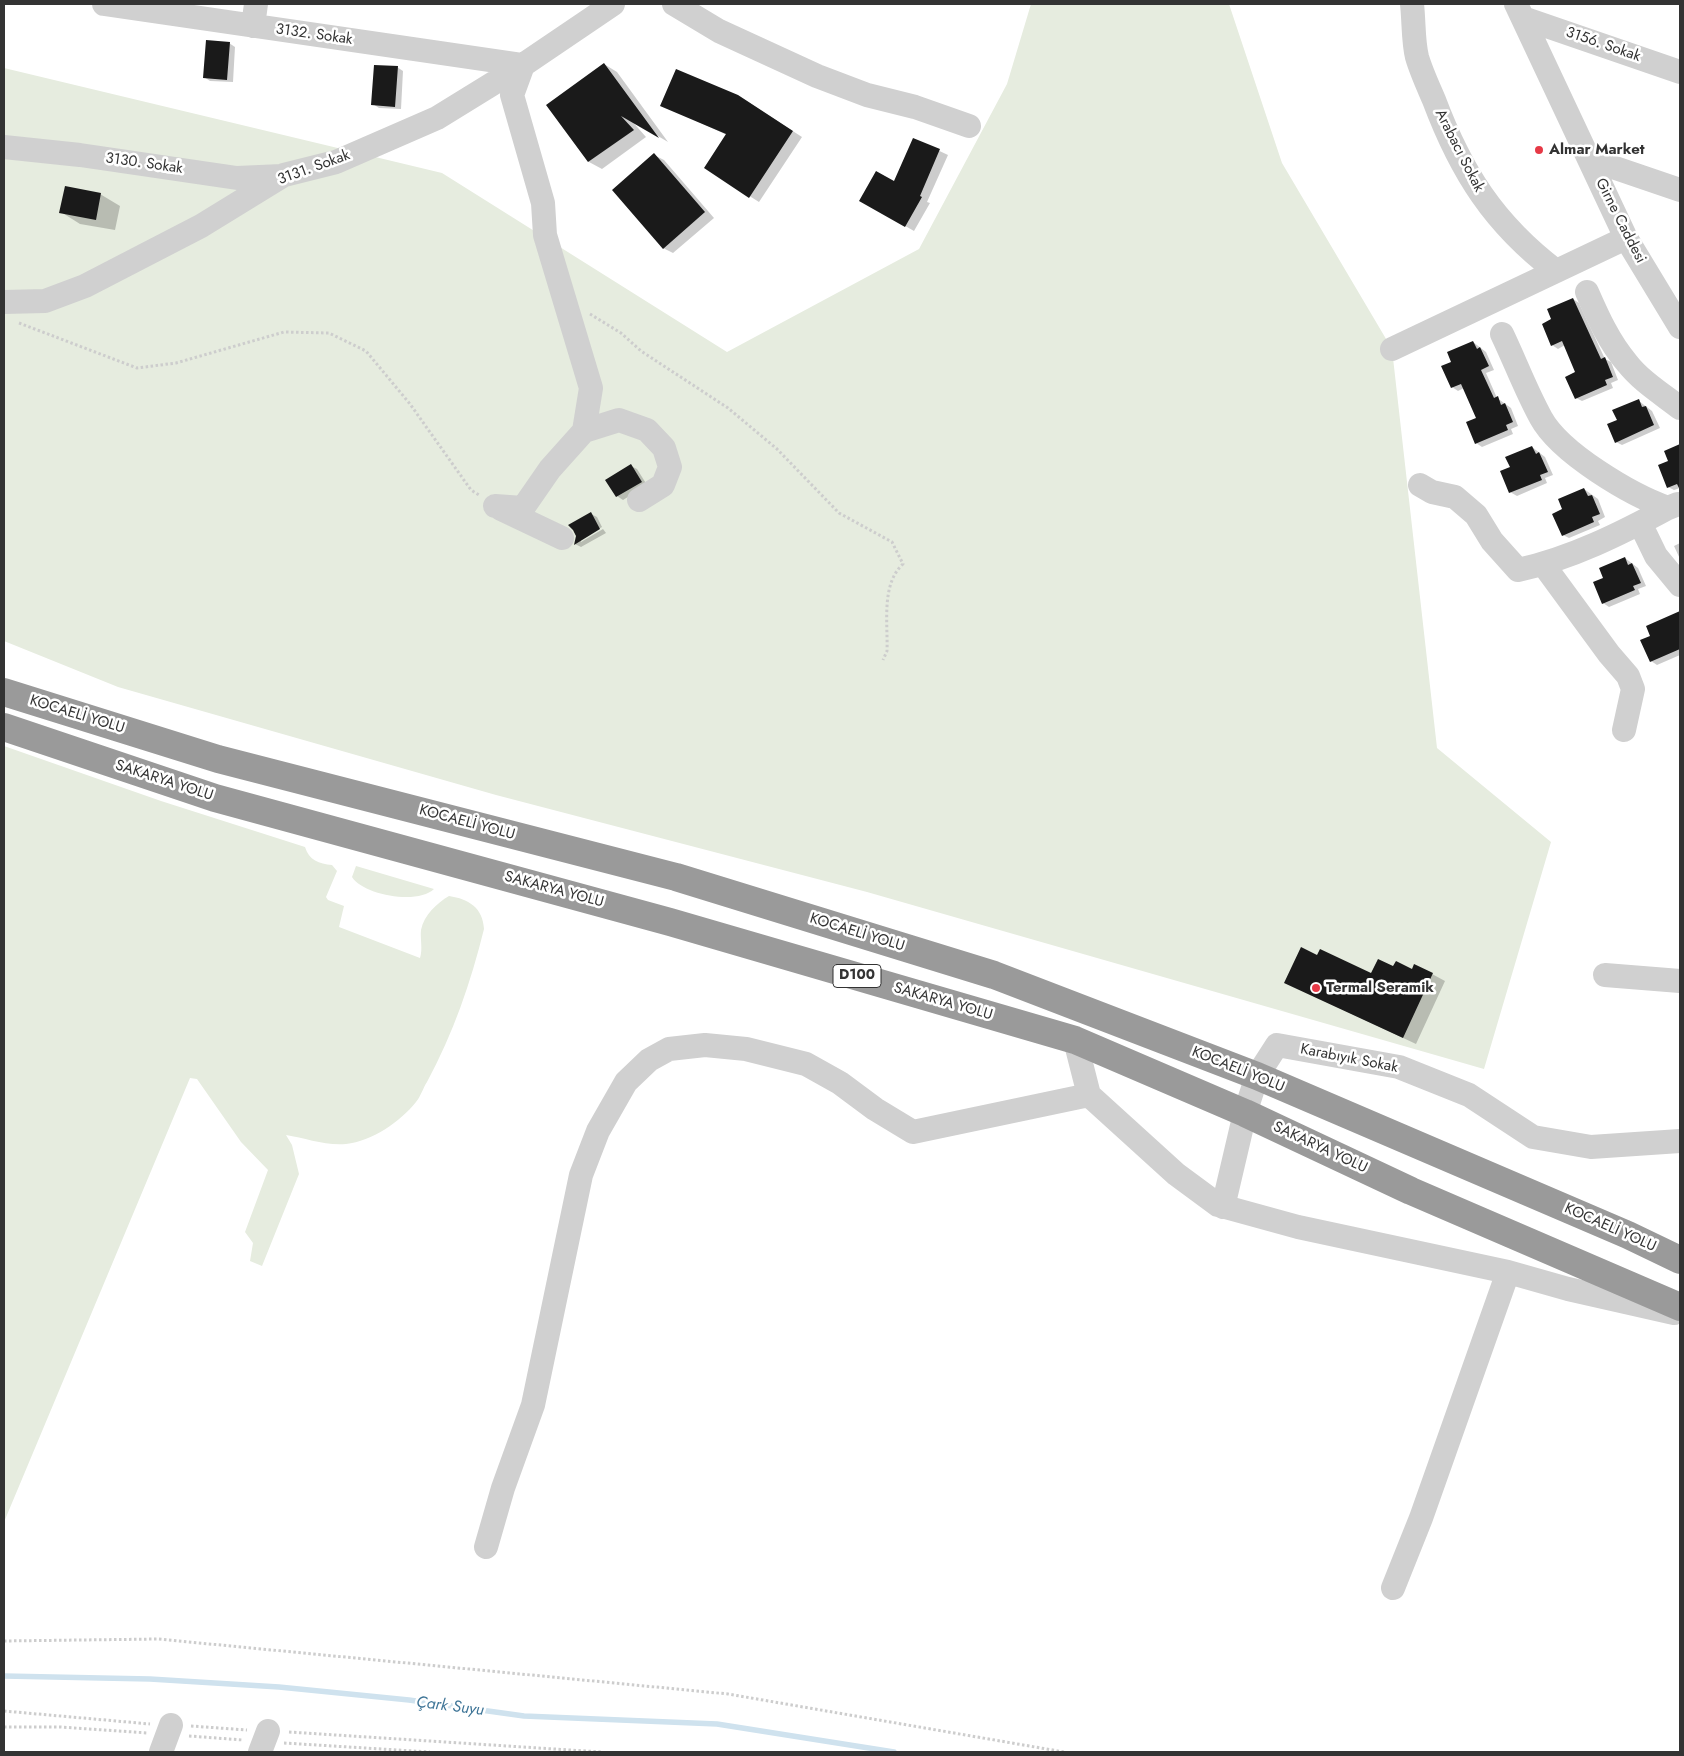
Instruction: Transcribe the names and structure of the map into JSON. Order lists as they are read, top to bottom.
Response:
{
  "streets": {
    "highway": ["KOCAELİ YOLU", "SAKARYA YOLU", "D100"],
    "street": [
      "3132. Sokak",
      "3156. Sokak",
      "Arabacı Sokak",
      "3130. Sokak",
      "3131. Sokak",
      "Girne Caddesi",
      "Karabıyık Sokak"
    ]
  },
  "crossings": [
    ["3132. Sokak", "3131. Sokak"],
    ["3156. Sokak", "Girne Caddesi"],
    ["3130. Sokak", "3131. Sokak"],
    ["KOCAELİ YOLU", "Karabıyık Sokak"]
  ],
  "water": ["Çark Suyu"],
  "places": ["Almar Market", "Termal Seramik"]
}
